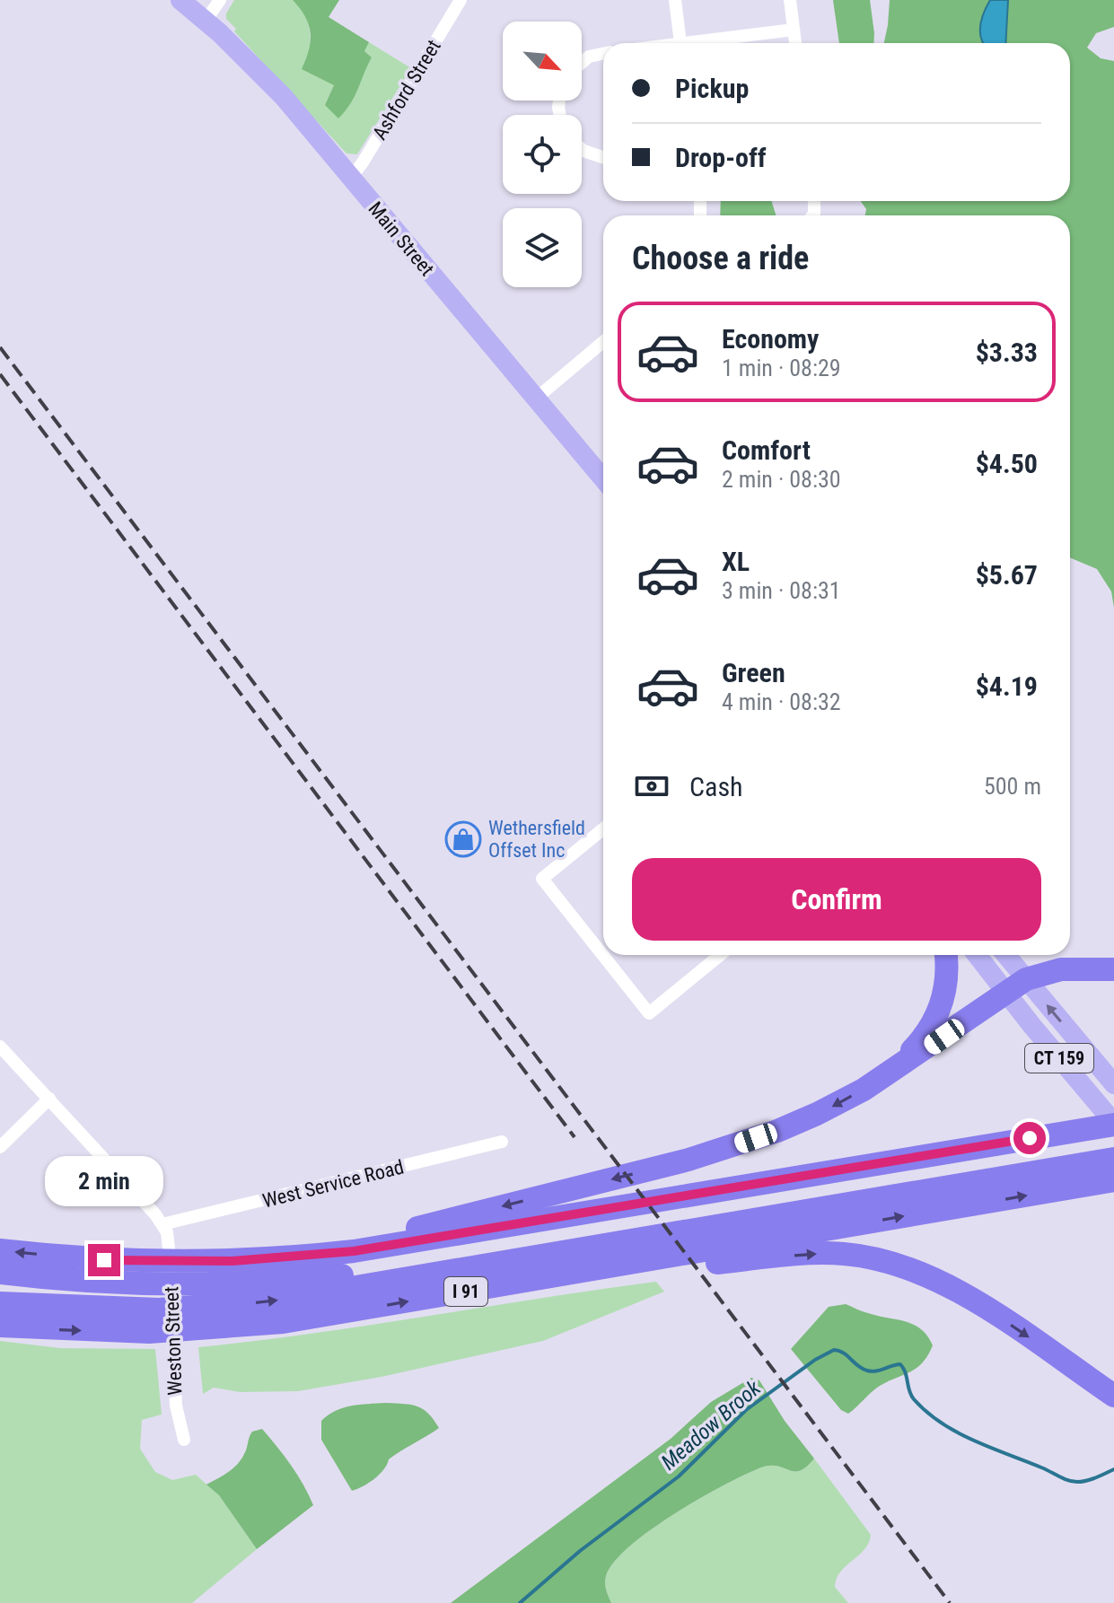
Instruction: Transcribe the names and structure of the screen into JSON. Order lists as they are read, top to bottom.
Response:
{
  "streets": {
    "highway": ["I 91"],
    "main road": ["Main Street", "CT 159"],
    "street": ["Ashford Street", "West Service Road", "Weston Street"]
  },
  "crossings": [
    ["Ashford Street", "Main Street"],
    ["West Service Road", "Weston Street"]
  ],
  "water": ["Meadow Brook"],
  "places": {
    "shop": ["Wethersfield Offset Inc"]
  },
  "north": "bottom right",
  "page": {
    "banner": ["Pickup", "Drop-off"],
    "heading": "Choose a ride",
    "list": [
      {
        "name": "Economy",
        "note": "1 min · 08:29",
        "value": "$3.33"
      },
      {
        "name": "Comfort",
        "note": "2 min · 08:30",
        "value": "$4.50"
      },
      {
        "name": "XL",
        "note": "3 min · 08:31",
        "value": "$5.67"
      },
      {
        "name": "Green",
        "note": "4 min · 08:32",
        "value": "$4.19"
      }
    ],
    "pay": ["Cash", "500 m"],
    "buttons": "Confirm",
    "bubble": "2 min"
  }
}
